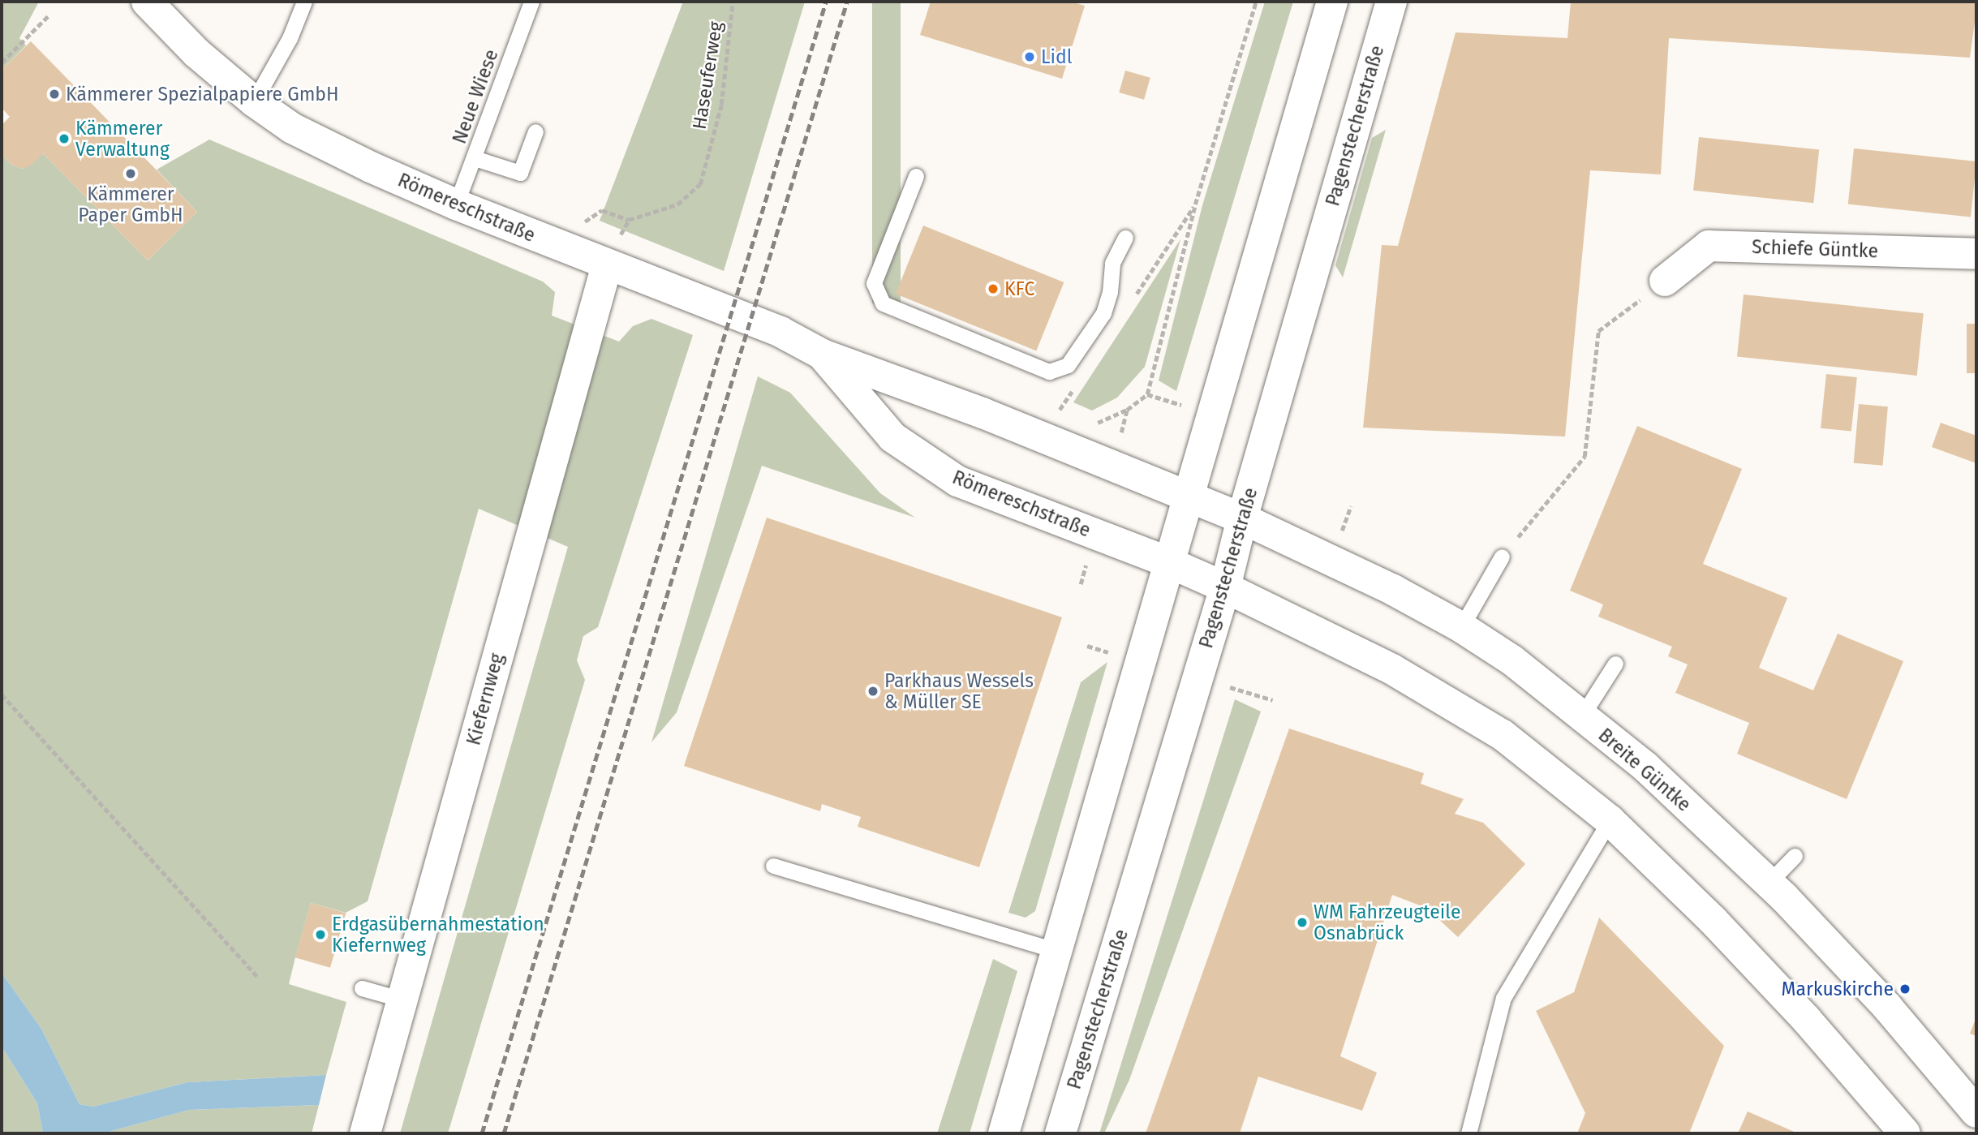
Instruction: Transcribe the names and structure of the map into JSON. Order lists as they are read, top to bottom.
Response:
{
  "streets": {
    "main road": [
      "Pagenstecherstraße",
      "Römereschstraße",
      "Schiefe Güntke",
      "Kiefernweg",
      "Breite Güntke"
    ],
    "lane": ["Neue Wiese"],
    "path": ["Haseuferweg"]
  },
  "crossings": [
    ["Haseuferweg", "Römereschstraße"],
    ["Haseuferweg", "Kiefernweg"],
    ["Neue Wiese", "Römereschstraße"],
    ["Pagenstecherstraße", "Römereschstraße"],
    ["Pagenstecherstraße", "Breite Güntke"],
    ["Römereschstraße", "Kiefernweg"],
    ["Römereschstraße", "Breite Güntke"]
  ],
  "places": [
    "Lidl",
    "Kämmerer Spezialpapiere GmbH",
    "Kämmerer Verwaltung",
    "Kämmerer Paper GmbH",
    "KFC",
    "Parkhaus Wessels & Müller SE",
    "WM Fahrzeugteile Osnabrück",
    "Erdgasübernahmestation Kiefernweg",
    "Markuskirche"
  ]
}
